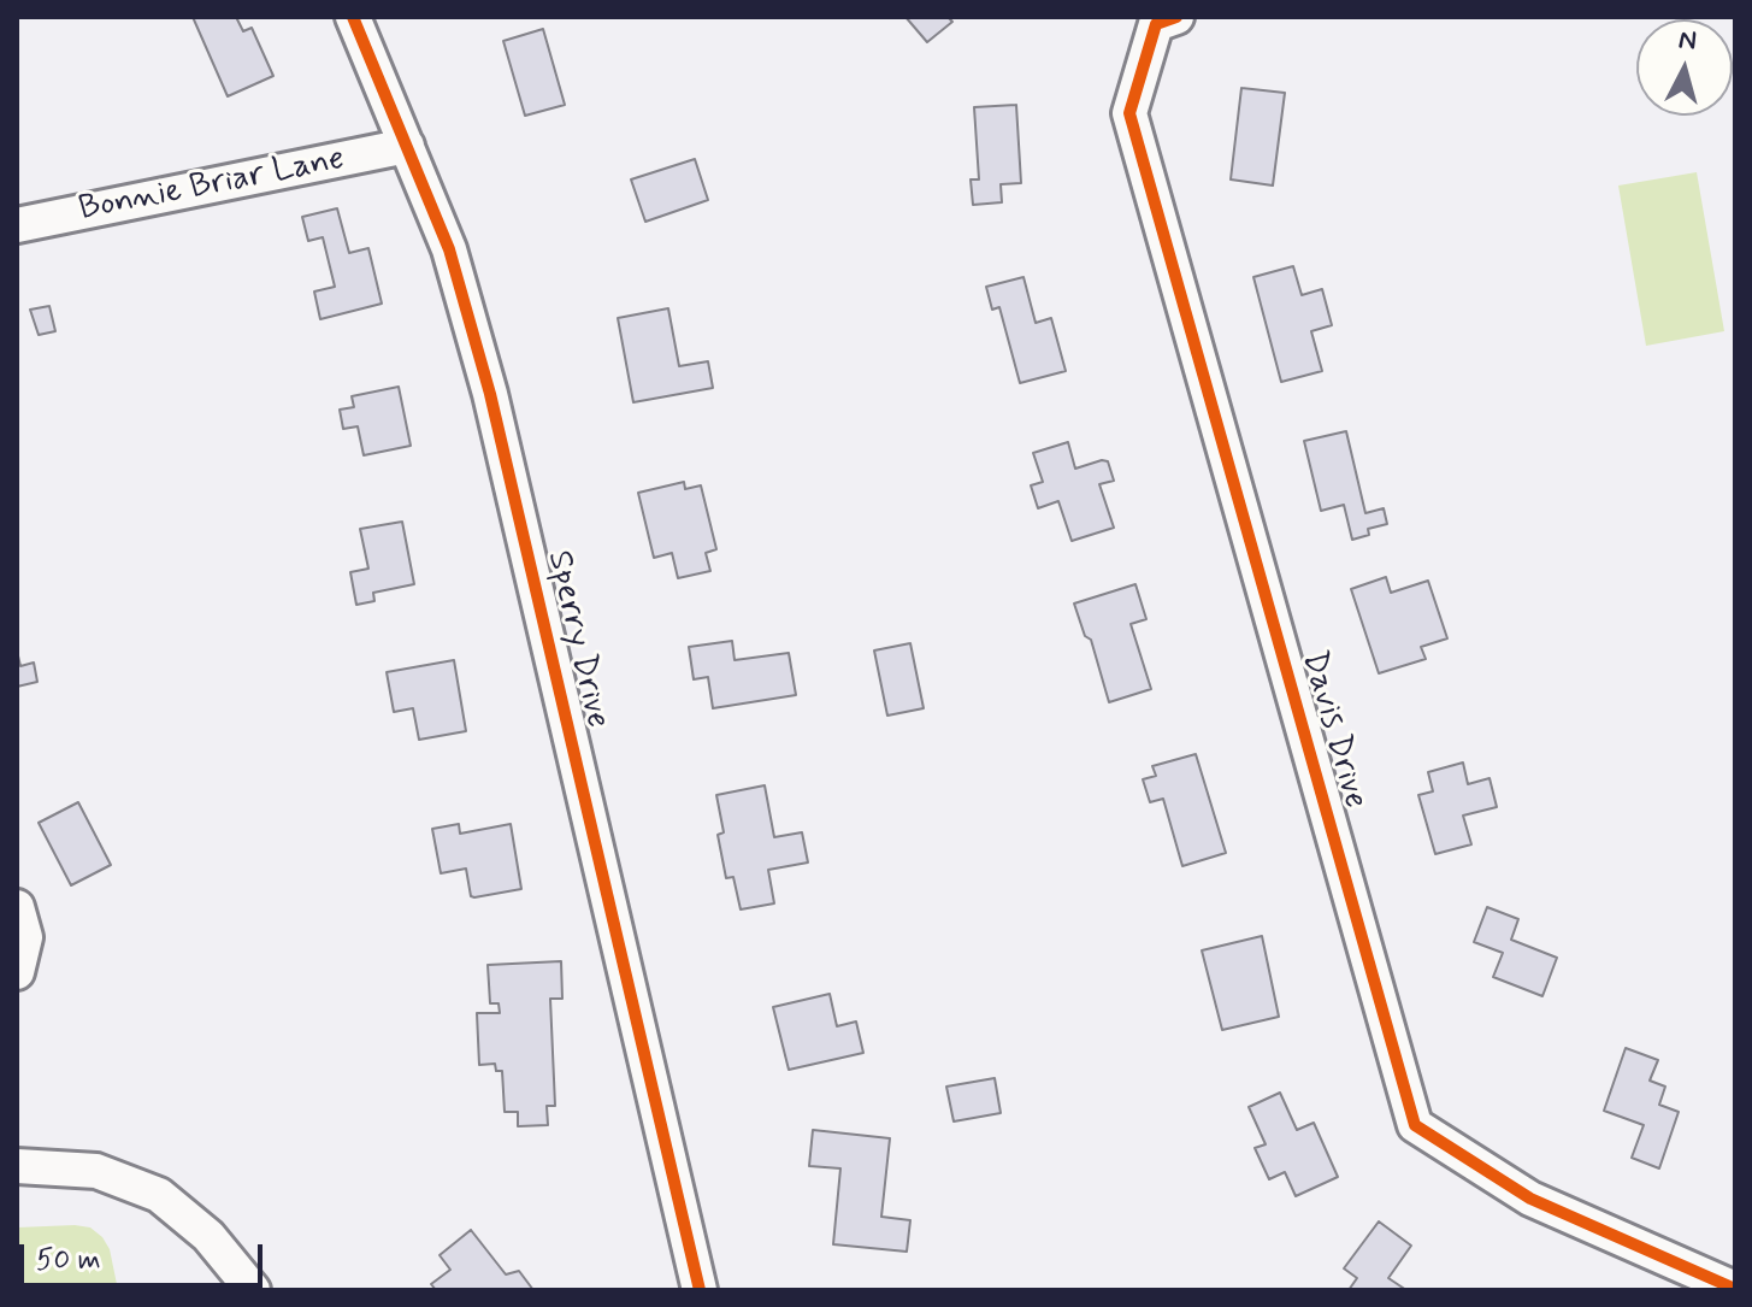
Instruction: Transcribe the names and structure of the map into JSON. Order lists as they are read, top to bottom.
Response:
{
  "streets": {
    "street": ["Bonnie Briar Lane", "Sperry Drive", "Davis Drive"]
  },
  "crossings": [
    ["Bonnie Briar Lane", "Sperry Drive"]
  ],
  "scale_bar": "50 m",
  "north": "top"
}
